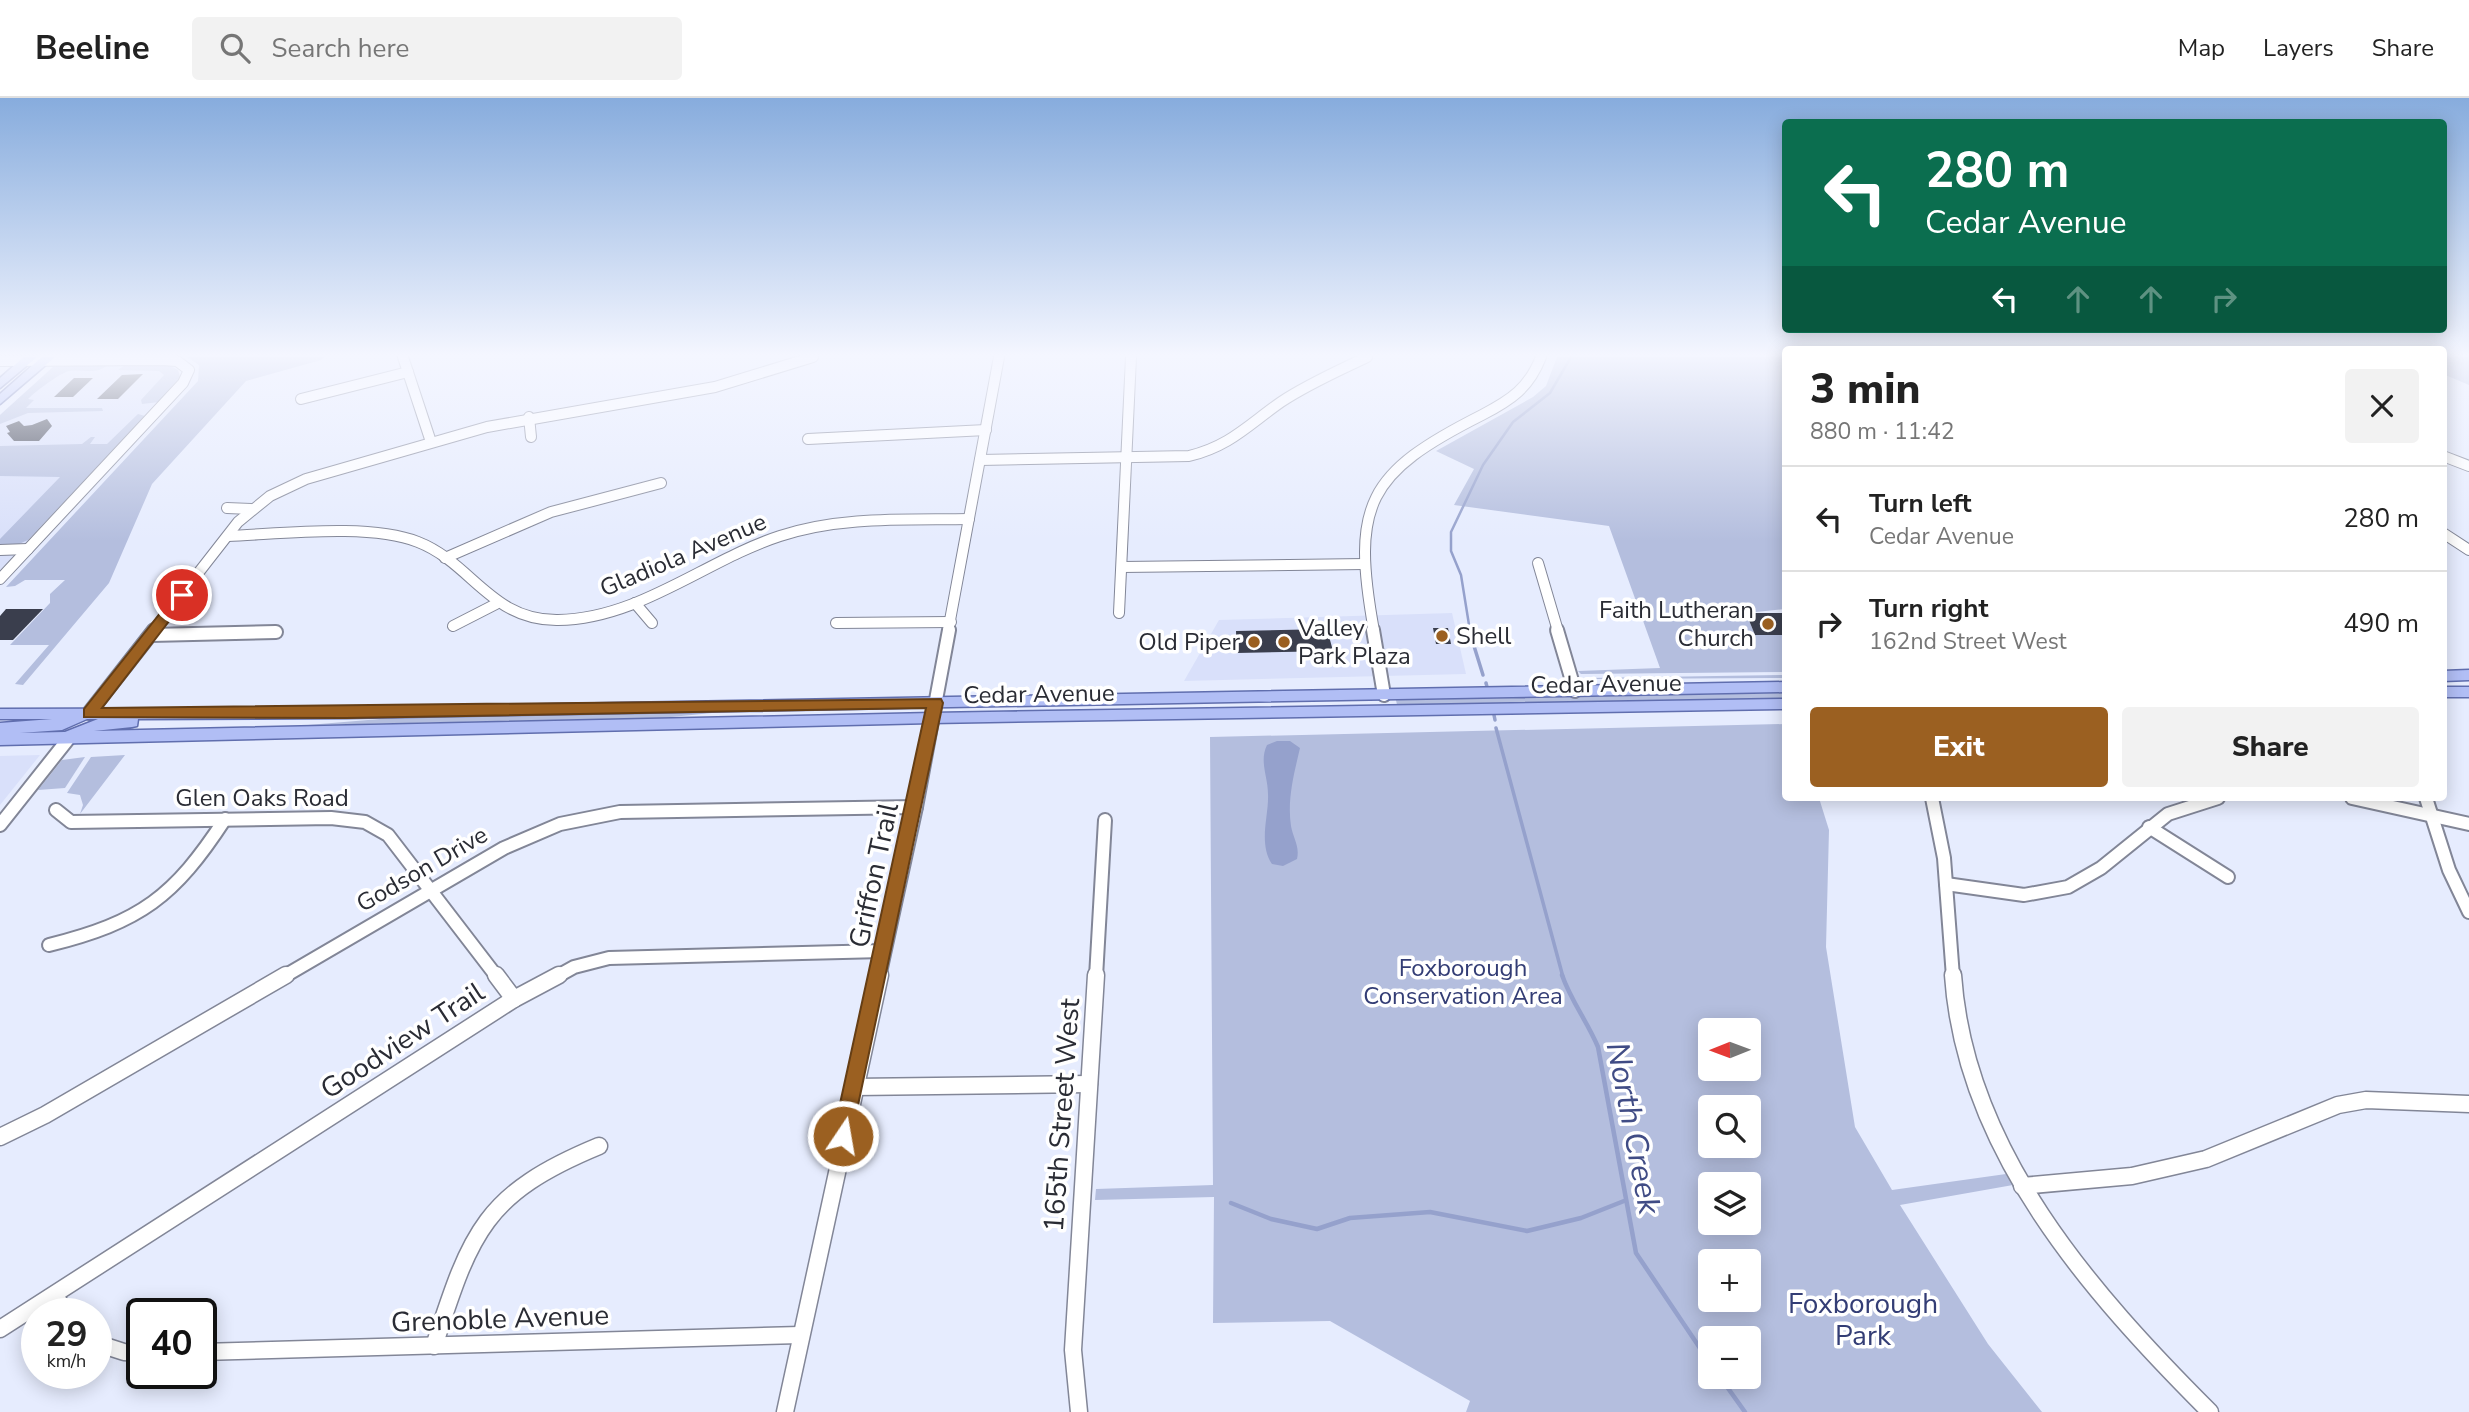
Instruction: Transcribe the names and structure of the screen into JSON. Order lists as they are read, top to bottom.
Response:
{
  "streets": {
    "main road": ["Cedar Avenue"],
    "street": [
      "Gladiola Avenue",
      "Glen Oaks Road",
      "Godson Drive",
      "Griffon Trail",
      "Goodview Trail",
      "165th Street West",
      "Grenoble Avenue"
    ]
  },
  "crossings": [
    ["Gladiola Avenue", "Griffon Trail"],
    ["Cedar Avenue", "Griffon Trail"],
    ["Glen Oaks Road", "Godson Drive"],
    ["Glen Oaks Road", "Goodview Trail"],
    ["Godson Drive", "Griffon Trail"],
    ["Griffon Trail", "Goodview Trail"],
    ["Griffon Trail", "Grenoble Avenue"]
  ],
  "water": ["North Creek"],
  "parks": ["Foxborough Conservation Area", "Foxborough Park"],
  "places": [
    "Faith Lutheran Church",
    "Shell",
    "Old Piper",
    "Valley Park Plaza"
  ],
  "north": "left",
  "page": {
    "header": "Beeline",
    "search": "Search here",
    "nav": ["Map", "Layers", "Share"],
    "turn": ["280 m", "Cedar Avenue"],
    "heading": ["3 min", "880 m · 11:42"],
    "list": [
      {
        "name": "Turn left",
        "note": "Cedar Avenue",
        "value": "280 m"
      },
      {
        "name": "Turn right",
        "note": "162nd Street West",
        "value": "490 m"
      }
    ],
    "buttons": ["Exit", "Share"],
    "map_buttons": ["+", "−"],
    "speed": "29 km/h",
    "limit": "40"
  }
}
